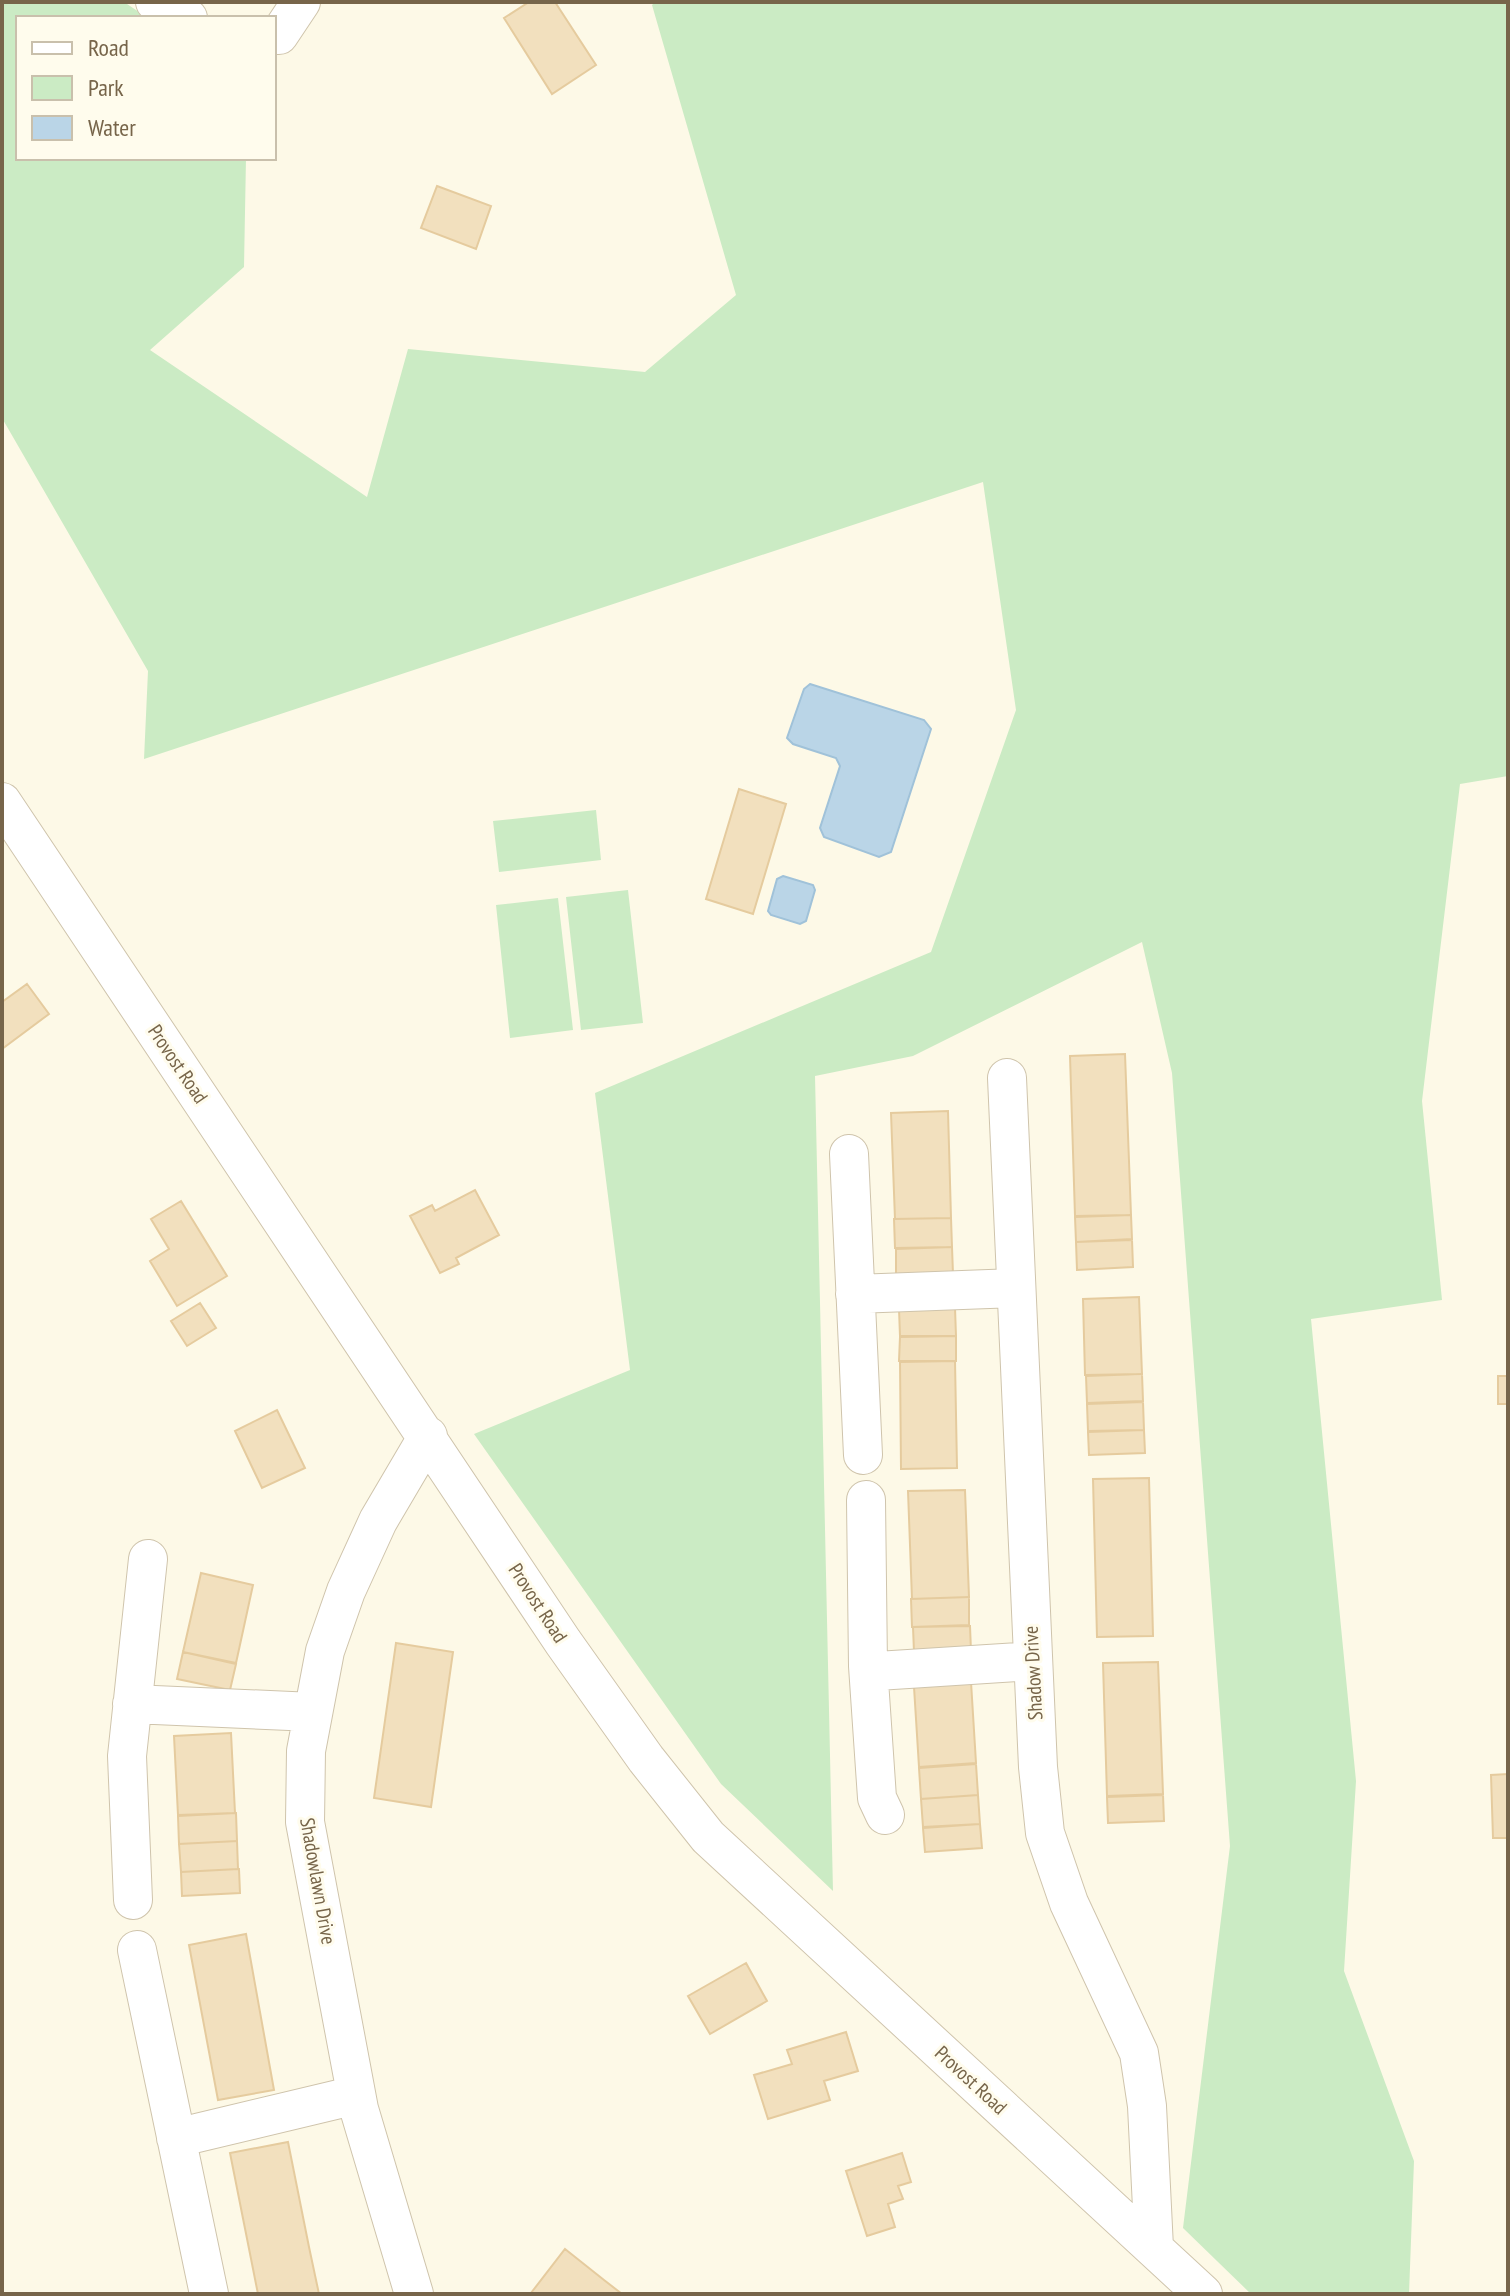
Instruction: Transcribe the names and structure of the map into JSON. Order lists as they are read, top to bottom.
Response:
{
  "streets": {
    "street": ["Provost Road", "Shadow Drive", "Shadowlawn Drive"]
  },
  "crossings": [
    ["Provost Road", "Shadow Drive"],
    ["Provost Road", "Shadowlawn Drive"]
  ],
  "legend": ["Road", "Park", "Water"]
}
